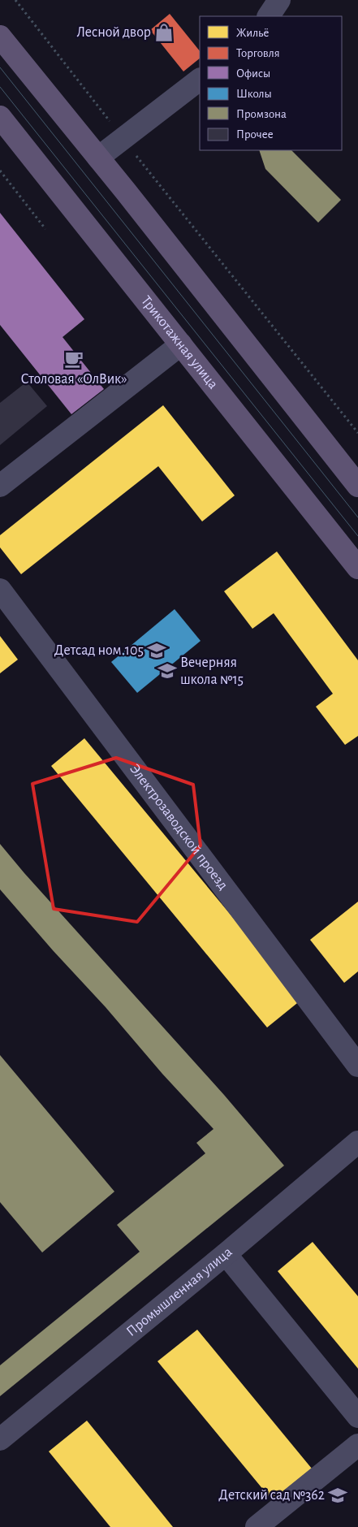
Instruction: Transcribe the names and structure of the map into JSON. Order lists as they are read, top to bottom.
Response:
{
  "streets": {
    "main road": ["Трикотажная улица"],
    "street": ["Электрозаводской проезд", "Промышленная улица"]
  },
  "places": {
    "shop": ["Лесной двор"],
    "cafe": ["Столовая «ОлВик»"],
    "school or university": ["Детсад ном.105", "Вечерняя школа №15", "Детский сад №362"]
  },
  "legend": [
    "Жильё",
    "Торговля",
    "Офисы",
    "Школы",
    "Промзона",
    "Прочее"
  ]
}
